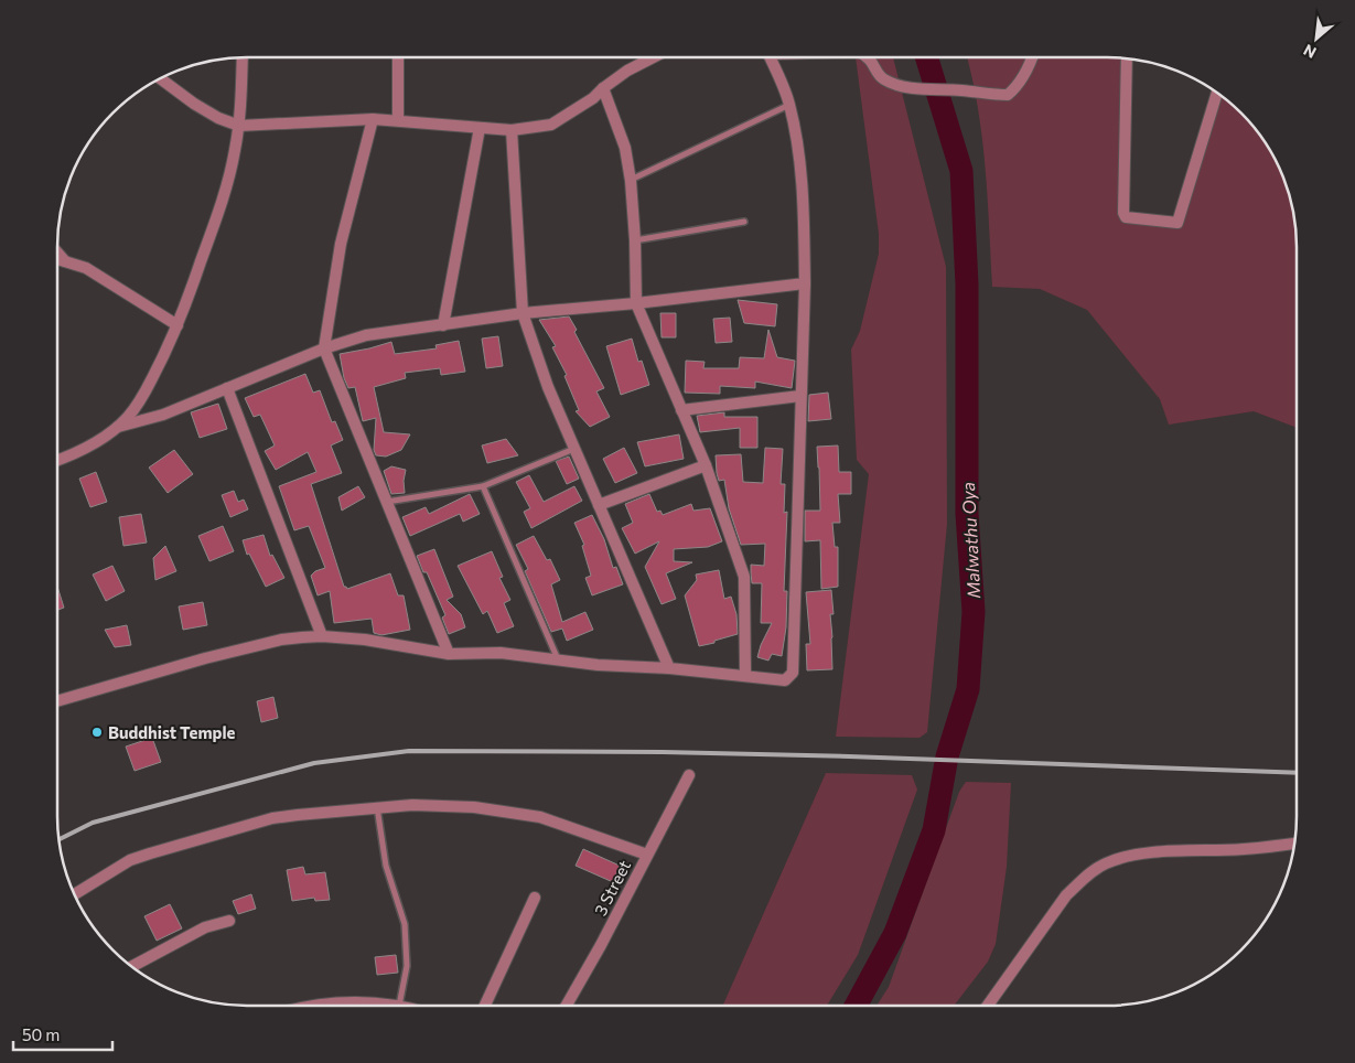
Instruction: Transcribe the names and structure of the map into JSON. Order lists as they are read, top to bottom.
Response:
{
  "streets": {
    "street": ["3 Street"]
  },
  "water": ["Malwathu Oya"],
  "places": ["Buddhist Temple"],
  "scale_bar": "50 m",
  "north": "bottom left"
}
